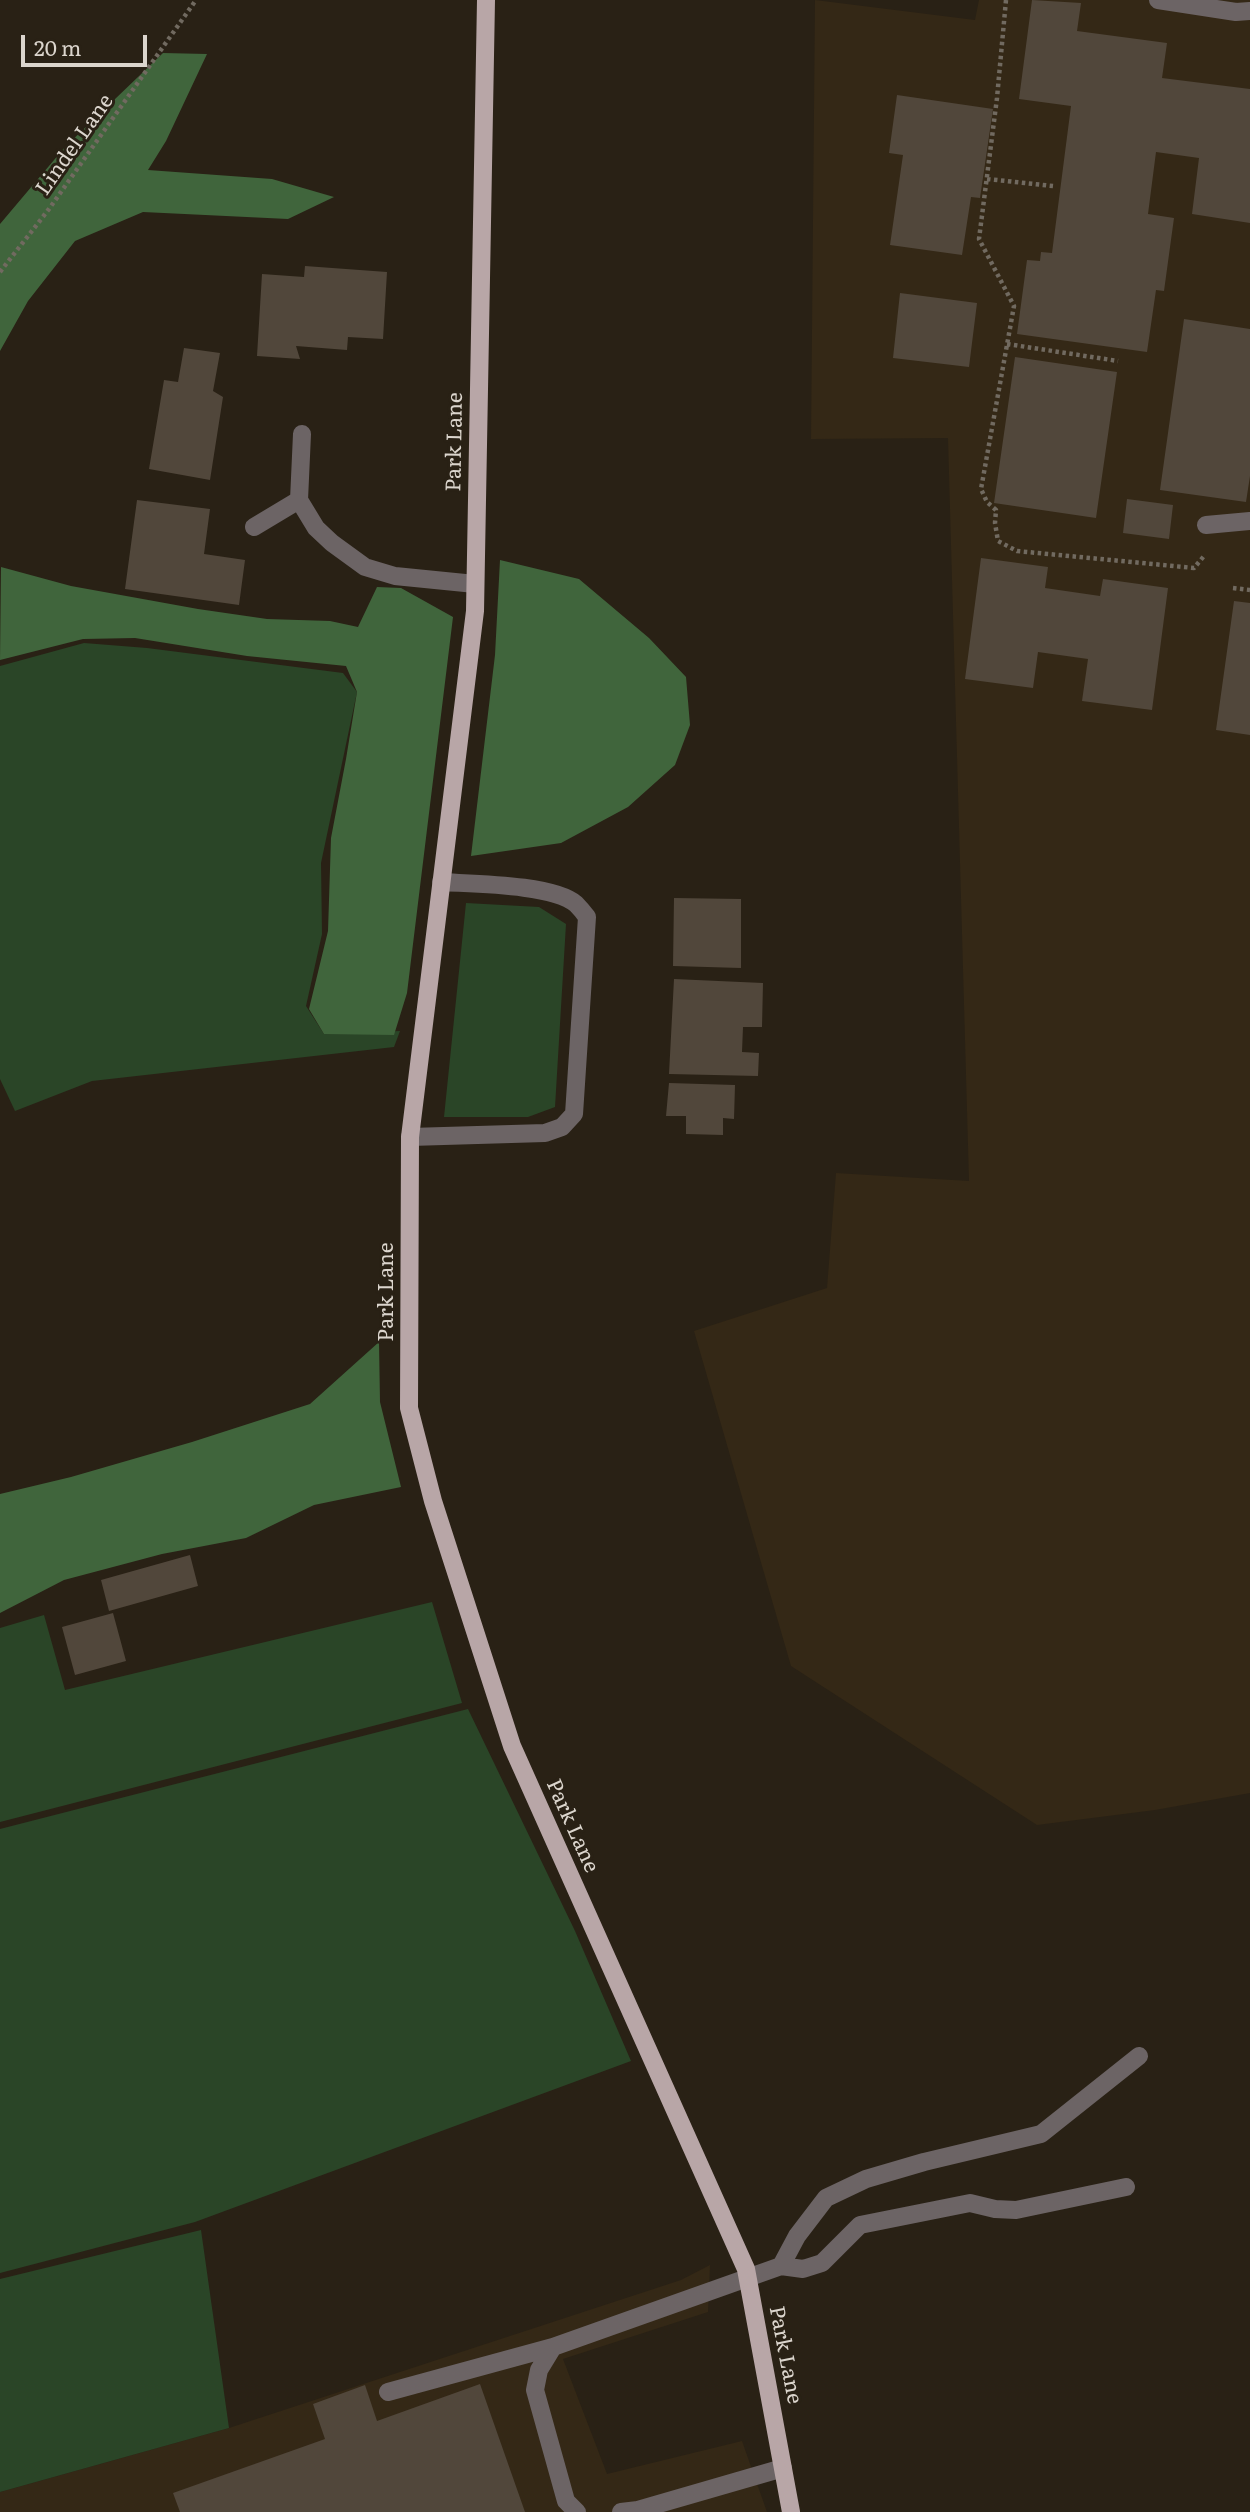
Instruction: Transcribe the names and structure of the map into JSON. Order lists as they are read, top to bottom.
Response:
{
  "streets": {
    "main road": ["Park Lane"],
    "path": ["Lindel Lane"]
  },
  "scale_bar": "20 m"
}
